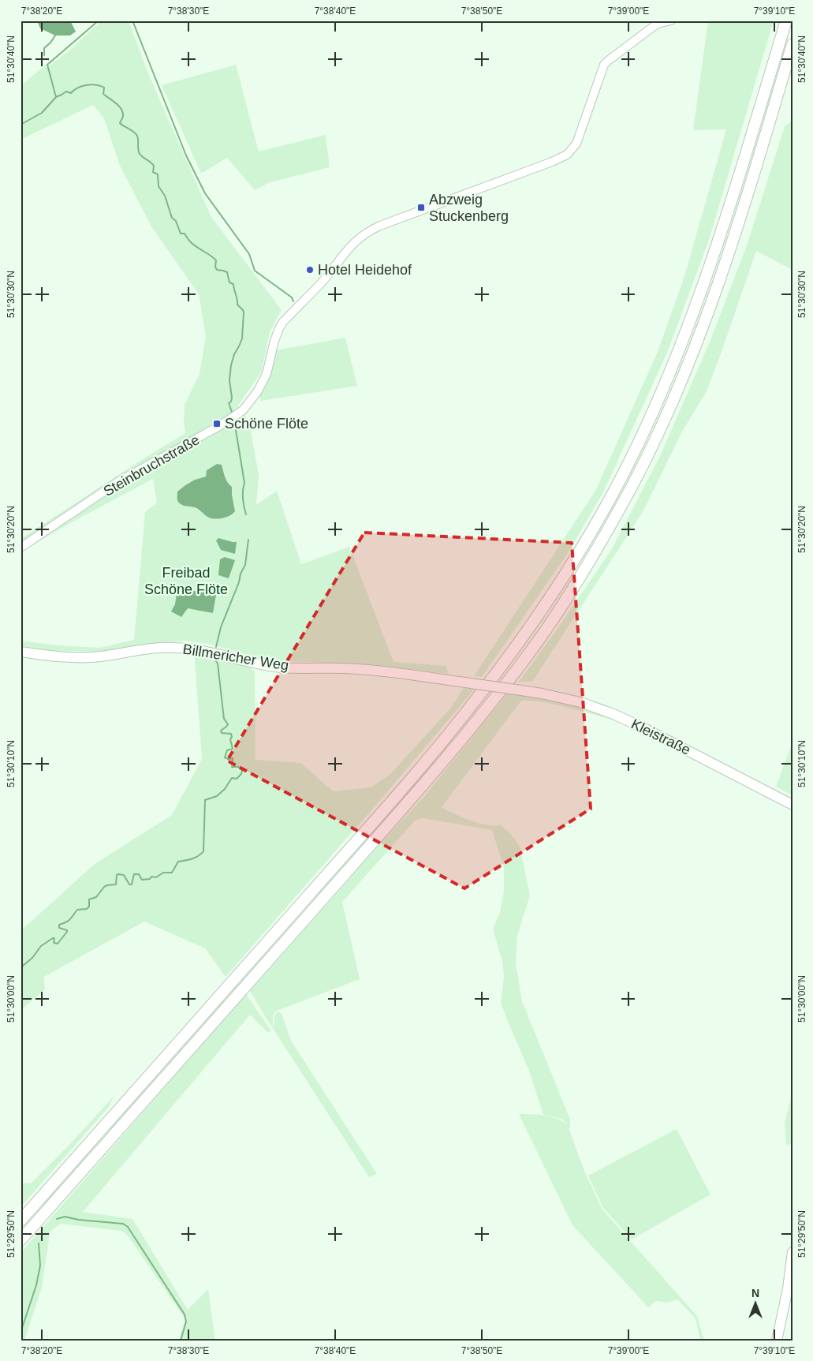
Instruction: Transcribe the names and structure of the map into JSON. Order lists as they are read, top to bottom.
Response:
{
  "streets": {
    "main road": ["Billmericher Weg", "Kleistraße"],
    "street": ["Steinbruchstraße"]
  },
  "crossings": [
    ["Billmericher Weg", "Kleistraße"]
  ],
  "parks": ["Freibad Schöne Flöte"],
  "places": {
    "transit": ["Abzweig Stuckenberg", "Schöne Flöte"],
    "other": ["Hotel Heidehof"]
  },
  "north": "top",
  "coordinates": [
    "7°38'20\"E",
    "7°38'30\"E",
    "7°38'40\"E",
    "7°38'50\"E",
    "7°39'00\"E",
    "7°39'10\"E",
    "51°30'40\"N",
    "51°30'30\"N",
    "51°30'20\"N",
    "51°30'10\"N",
    "51°30'00\"N",
    "51°29'50\"N"
  ]
}
